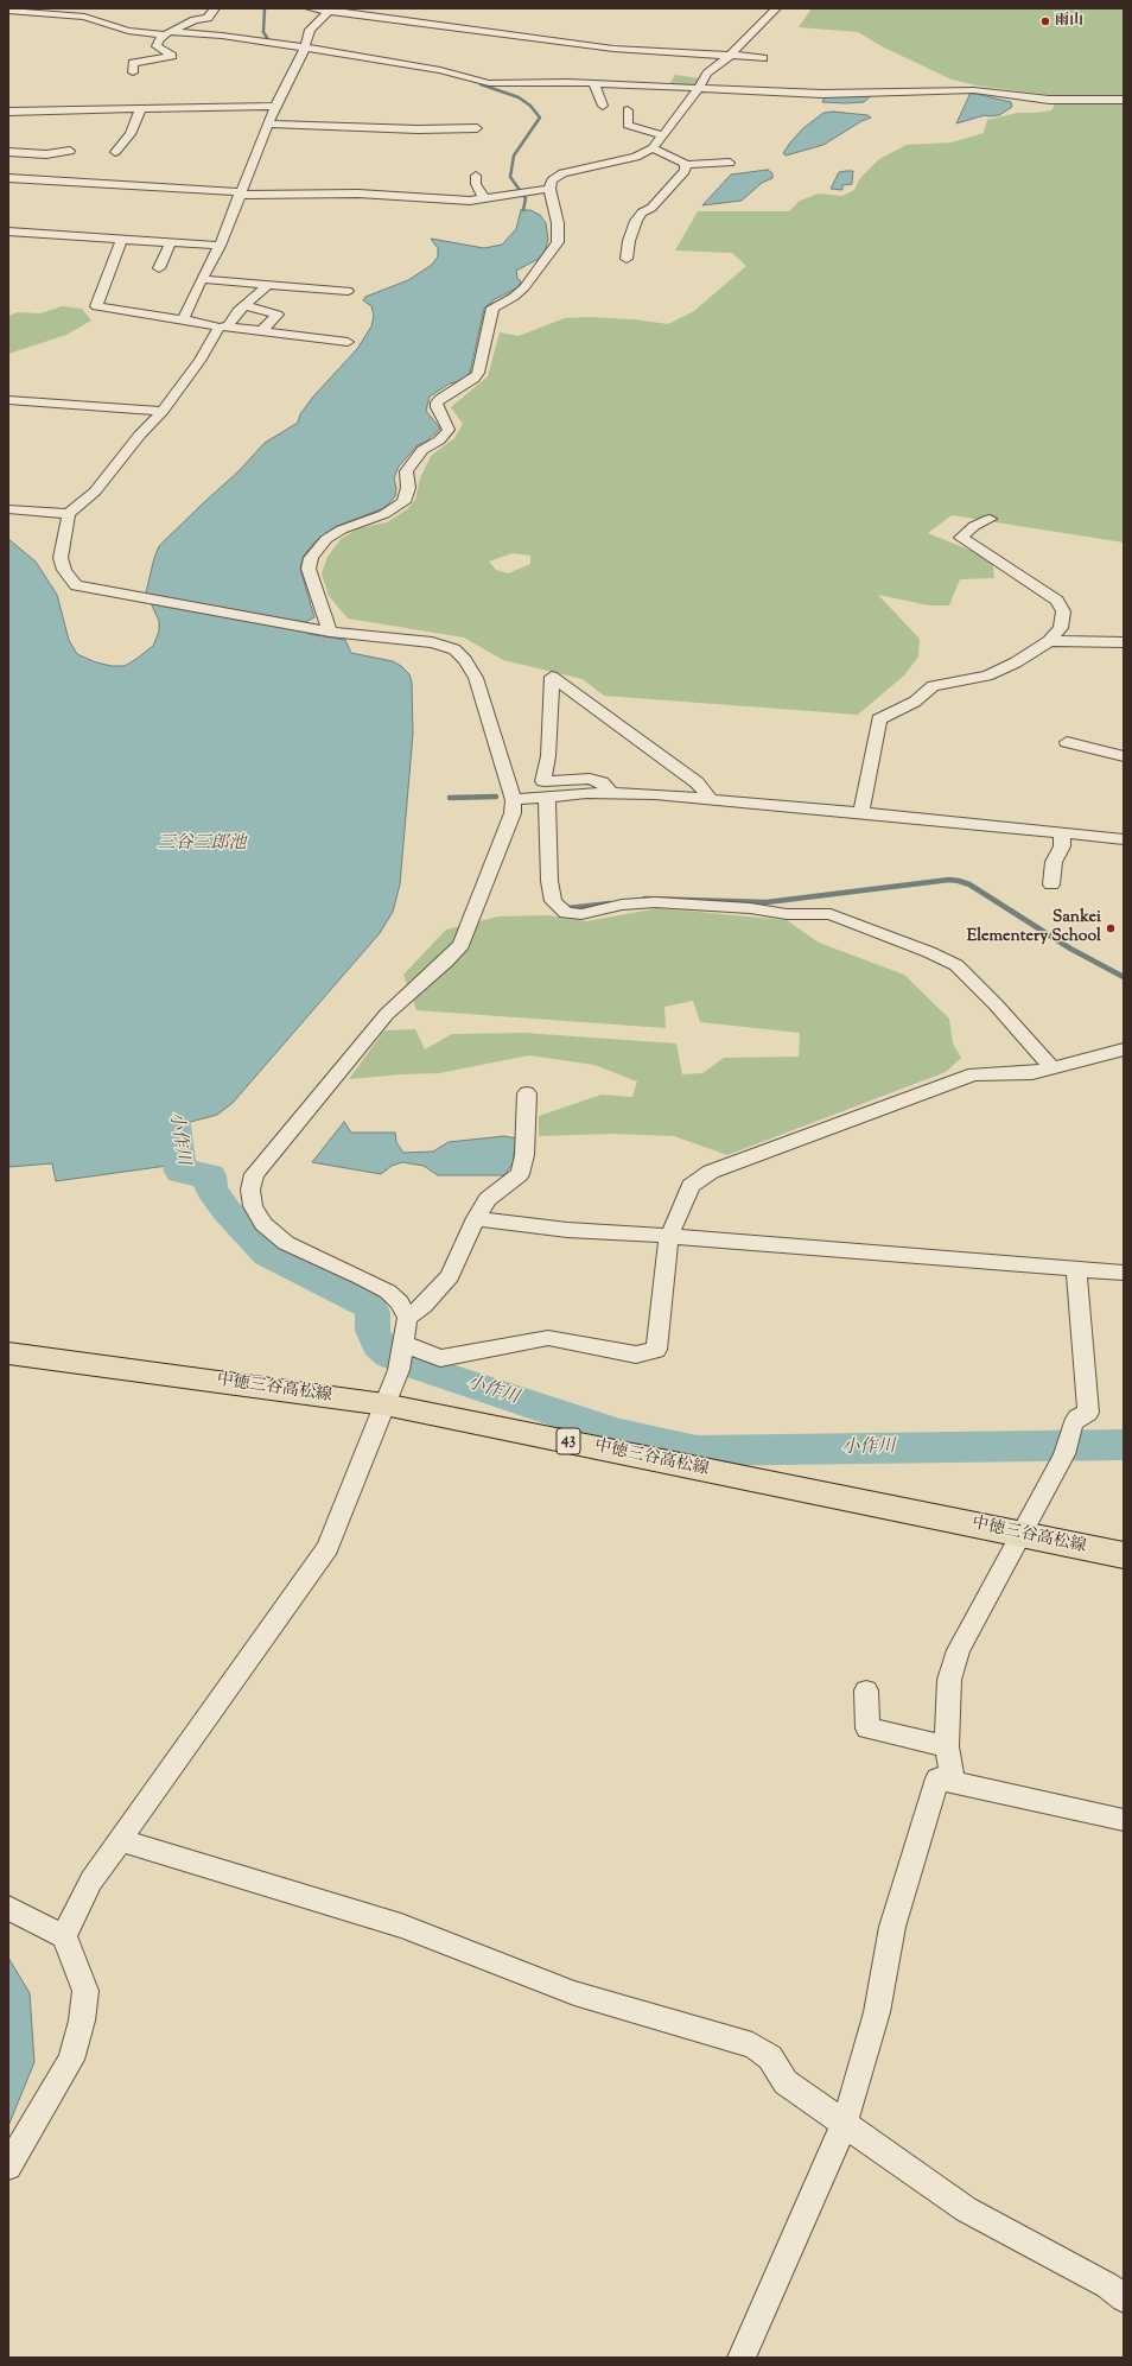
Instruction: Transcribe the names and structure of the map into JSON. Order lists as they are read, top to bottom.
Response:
{
  "streets": {
    "main road": ["中徳三谷高松線", "43"]
  },
  "water": ["三谷三郎池", "小作川"],
  "places": ["雨山", "Sankei Elementery School"]
}
